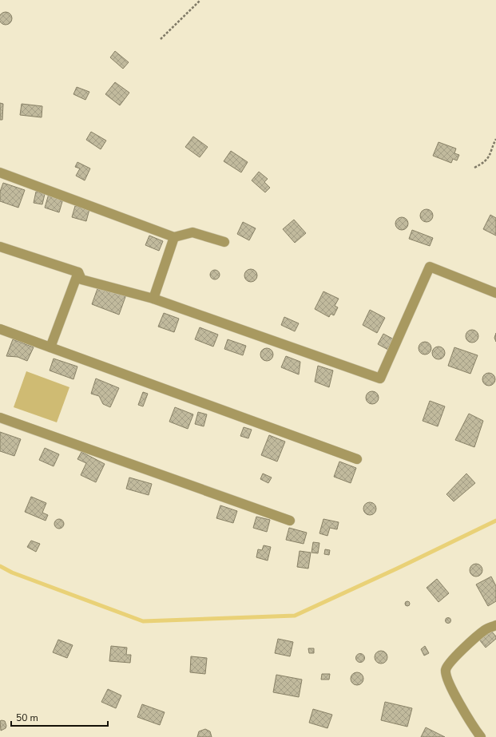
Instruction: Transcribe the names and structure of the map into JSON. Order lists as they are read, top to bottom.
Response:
{
  "scale_bar": "50 m"
}
